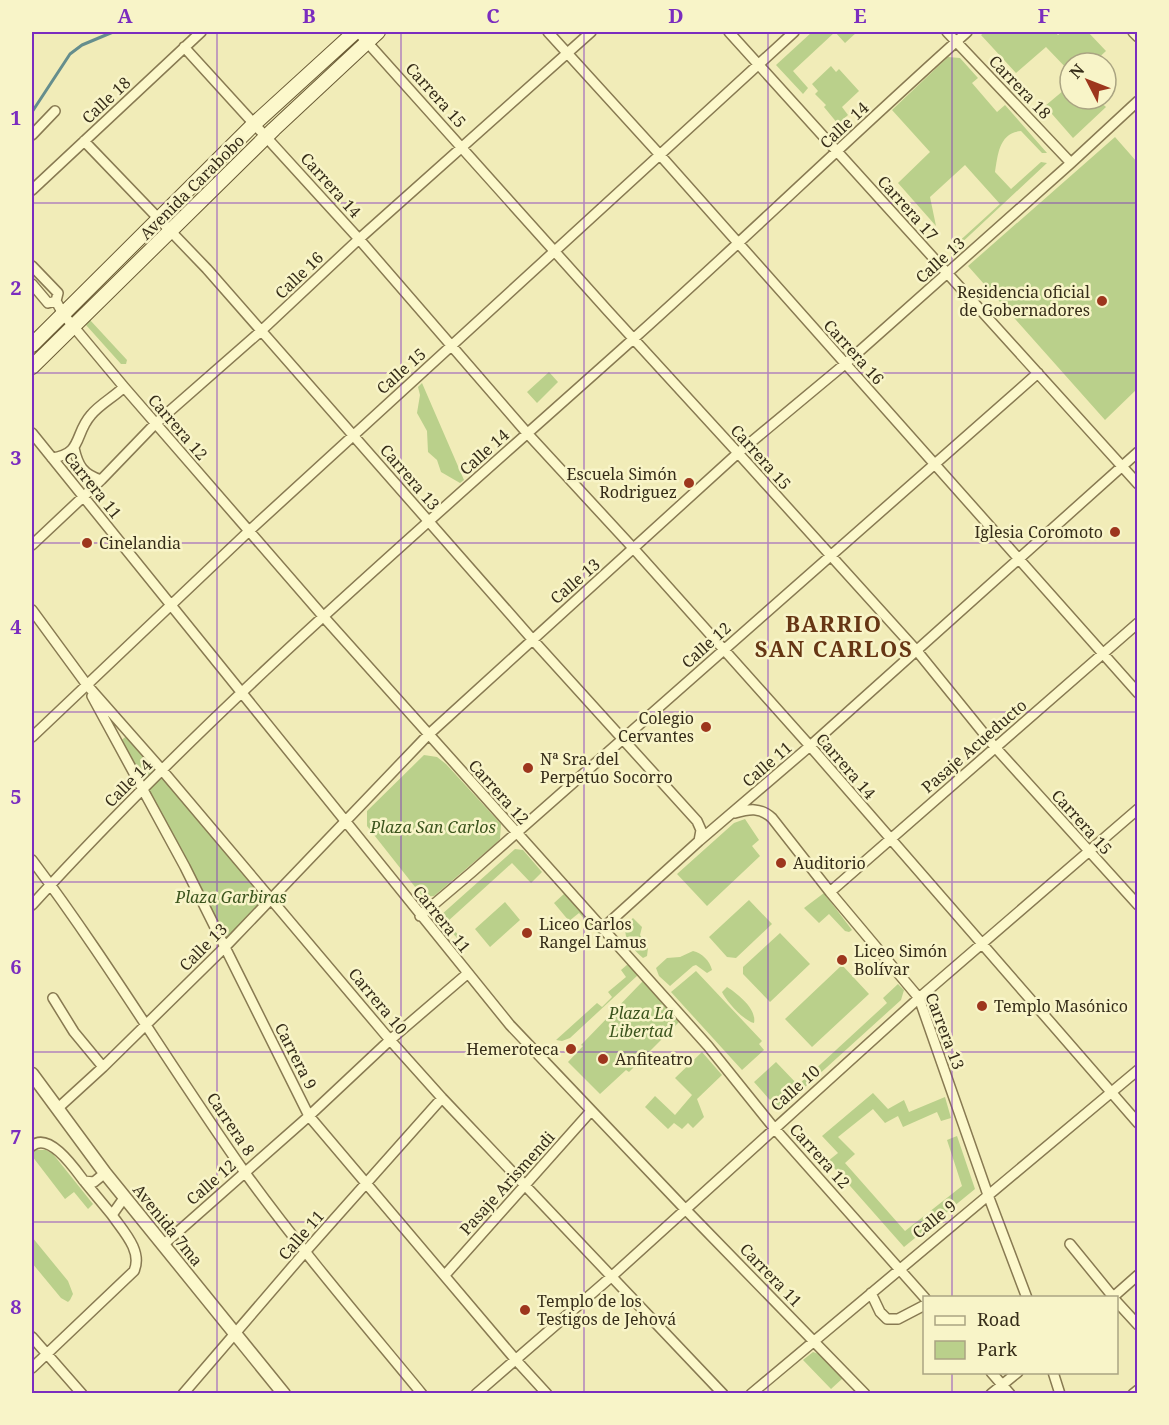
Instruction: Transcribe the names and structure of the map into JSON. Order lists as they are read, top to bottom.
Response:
{
  "streets": {
    "main road": ["Avenida Carabobo"],
    "street": [
      "Carrera 18",
      "Carrera 15",
      "Calle 18",
      "Calle 14",
      "Carrera 14",
      "Carrera 17",
      "Calle 13",
      "Calle 16",
      "Carrera 16",
      "Calle 15",
      "Carrera 12",
      "Carrera 13",
      "Carrera 11",
      "Calle 12",
      "Pasaje Acueducto",
      "Calle 11",
      "Carrera 10",
      "Carrera 9",
      "Calle 10",
      "Carrera 8",
      "Pasaje Arismendi",
      "Calle 9",
      "Avenida 7ma"
    ]
  },
  "crossings": [
    ["Carrera 18", "Calle 14"],
    ["Carrera 18", "Calle 13"],
    ["Carrera 15", "Calle 14"],
    ["Carrera 15", "Avenida Carabobo"],
    ["Carrera 15", "Calle 13"],
    ["Carrera 15", "Calle 16"],
    ["Carrera 15", "Calle 15"],
    ["Carrera 15", "Calle 12"],
    ["Carrera 15", "Pasaje Acueducto"],
    ["Carrera 15", "Calle 11"],
    ["Carrera 15", "Calle 10"],
    ["Calle 18", "Carrera 14"],
    ["Calle 18", "Carrera 13"],
    ["Calle 14", "Carrera 14"],
    ["Calle 14", "Carrera 17"],
    ["Calle 14", "Carrera 16"],
    ["Calle 14", "Carrera 12"],
    ["Calle 14", "Carrera 13"],
    ["Calle 14", "Carrera 11"],
    ["Calle 14", "Carrera 10"],
    ["Calle 14", "Carrera 9"],
    ["Calle 14", "Carrera 8"],
    ["Carrera 14", "Avenida Carabobo"],
    ["Carrera 14", "Calle 13"],
    ["Carrera 14", "Calle 16"],
    ["Carrera 14", "Calle 15"],
    ["Carrera 14", "Calle 12"],
    ["Carrera 14", "Pasaje Acueducto"],
    ["Carrera 14", "Calle 11"],
    ["Carrera 14", "Calle 10"],
    ["Carrera 14", "Calle 9"],
    ["Avenida Carabobo", "Carrera 12"],
    ["Avenida Carabobo", "Carrera 13"],
    ["Carrera 17", "Calle 13"],
    ["Carrera 17", "Calle 15"],
    ["Carrera 17", "Calle 12"],
    ["Carrera 17", "Calle 11"],
    ["Calle 13", "Carrera 16"],
    ["Calle 13", "Carrera 12"],
    ["Calle 13", "Carrera 13"],
    ["Calle 13", "Carrera 11"],
    ["Calle 13", "Carrera 10"],
    ["Calle 13", "Carrera 9"],
    ["Calle 13", "Carrera 8"],
    ["Calle 13", "Avenida 7ma"],
    ["Calle 16", "Carrera 16"],
    ["Calle 16", "Carrera 12"],
    ["Calle 16", "Carrera 13"],
    ["Calle 16", "Carrera 11"],
    ["Carrera 16", "Calle 15"],
    ["Carrera 16", "Calle 12"],
    ["Carrera 16", "Pasaje Acueducto"],
    ["Carrera 16", "Calle 11"],
    ["Calle 15", "Carrera 12"],
    ["Calle 15", "Carrera 13"],
    ["Calle 15", "Carrera 11"],
    ["Calle 15", "Carrera 10"],
    ["Calle 15", "Carrera 9"],
    ["Carrera 12", "Calle 12"],
    ["Carrera 12", "Calle 11"],
    ["Carrera 12", "Calle 10"],
    ["Carrera 12", "Calle 9"],
    ["Carrera 13", "Calle 12"],
    ["Carrera 13", "Pasaje Acueducto"],
    ["Carrera 13", "Calle 11"],
    ["Carrera 13", "Calle 10"],
    ["Carrera 13", "Calle 9"],
    ["Carrera 11", "Calle 12"],
    ["Carrera 11", "Calle 10"],
    ["Carrera 11", "Pasaje Arismendi"],
    ["Carrera 11", "Calle 9"],
    ["Calle 12", "Carrera 10"],
    ["Calle 12", "Carrera 9"],
    ["Calle 12", "Carrera 8"],
    ["Calle 12", "Avenida 7ma"],
    ["Calle 11", "Carrera 10"],
    ["Calle 11", "Carrera 9"],
    ["Calle 11", "Carrera 8"],
    ["Calle 11", "Avenida 7ma"],
    ["Carrera 10", "Carrera 9"],
    ["Carrera 10", "Calle 10"],
    ["Carrera 10", "Pasaje Arismendi"],
    ["Carrera 9", "Calle 10"],
    ["Carrera 9", "Pasaje Arismendi"]
  ],
  "districts": ["BARRIO SAN CARLOS"],
  "parks": ["Plaza San Carlos", "Plaza Garbiras", "Plaza La Libertad"],
  "places": [
    "Residencia oficial de Gobernadores",
    "Escuela Simón Rodriguez",
    "Iglesia Coromoto",
    "Cinelandia",
    "Colegio Cervantes",
    "Nª Sra. del Perpetuo Socorro",
    "Auditorio",
    "Liceo Carlos Rangel Lamus",
    "Liceo Simón Bolívar",
    "Templo Masónico",
    "Hemeroteca",
    "Anfiteatro",
    "Templo de los Testigos de Jehová"
  ],
  "legend": ["Road", "Park"],
  "north": "top left",
  "grid": {
    "columns": [
      "A",
      "B",
      "C",
      "D",
      "E",
      "F"
    ],
    "rows": [
      "1",
      "2",
      "3",
      "4",
      "5",
      "6",
      "7",
      "8"
    ]
  }
}
